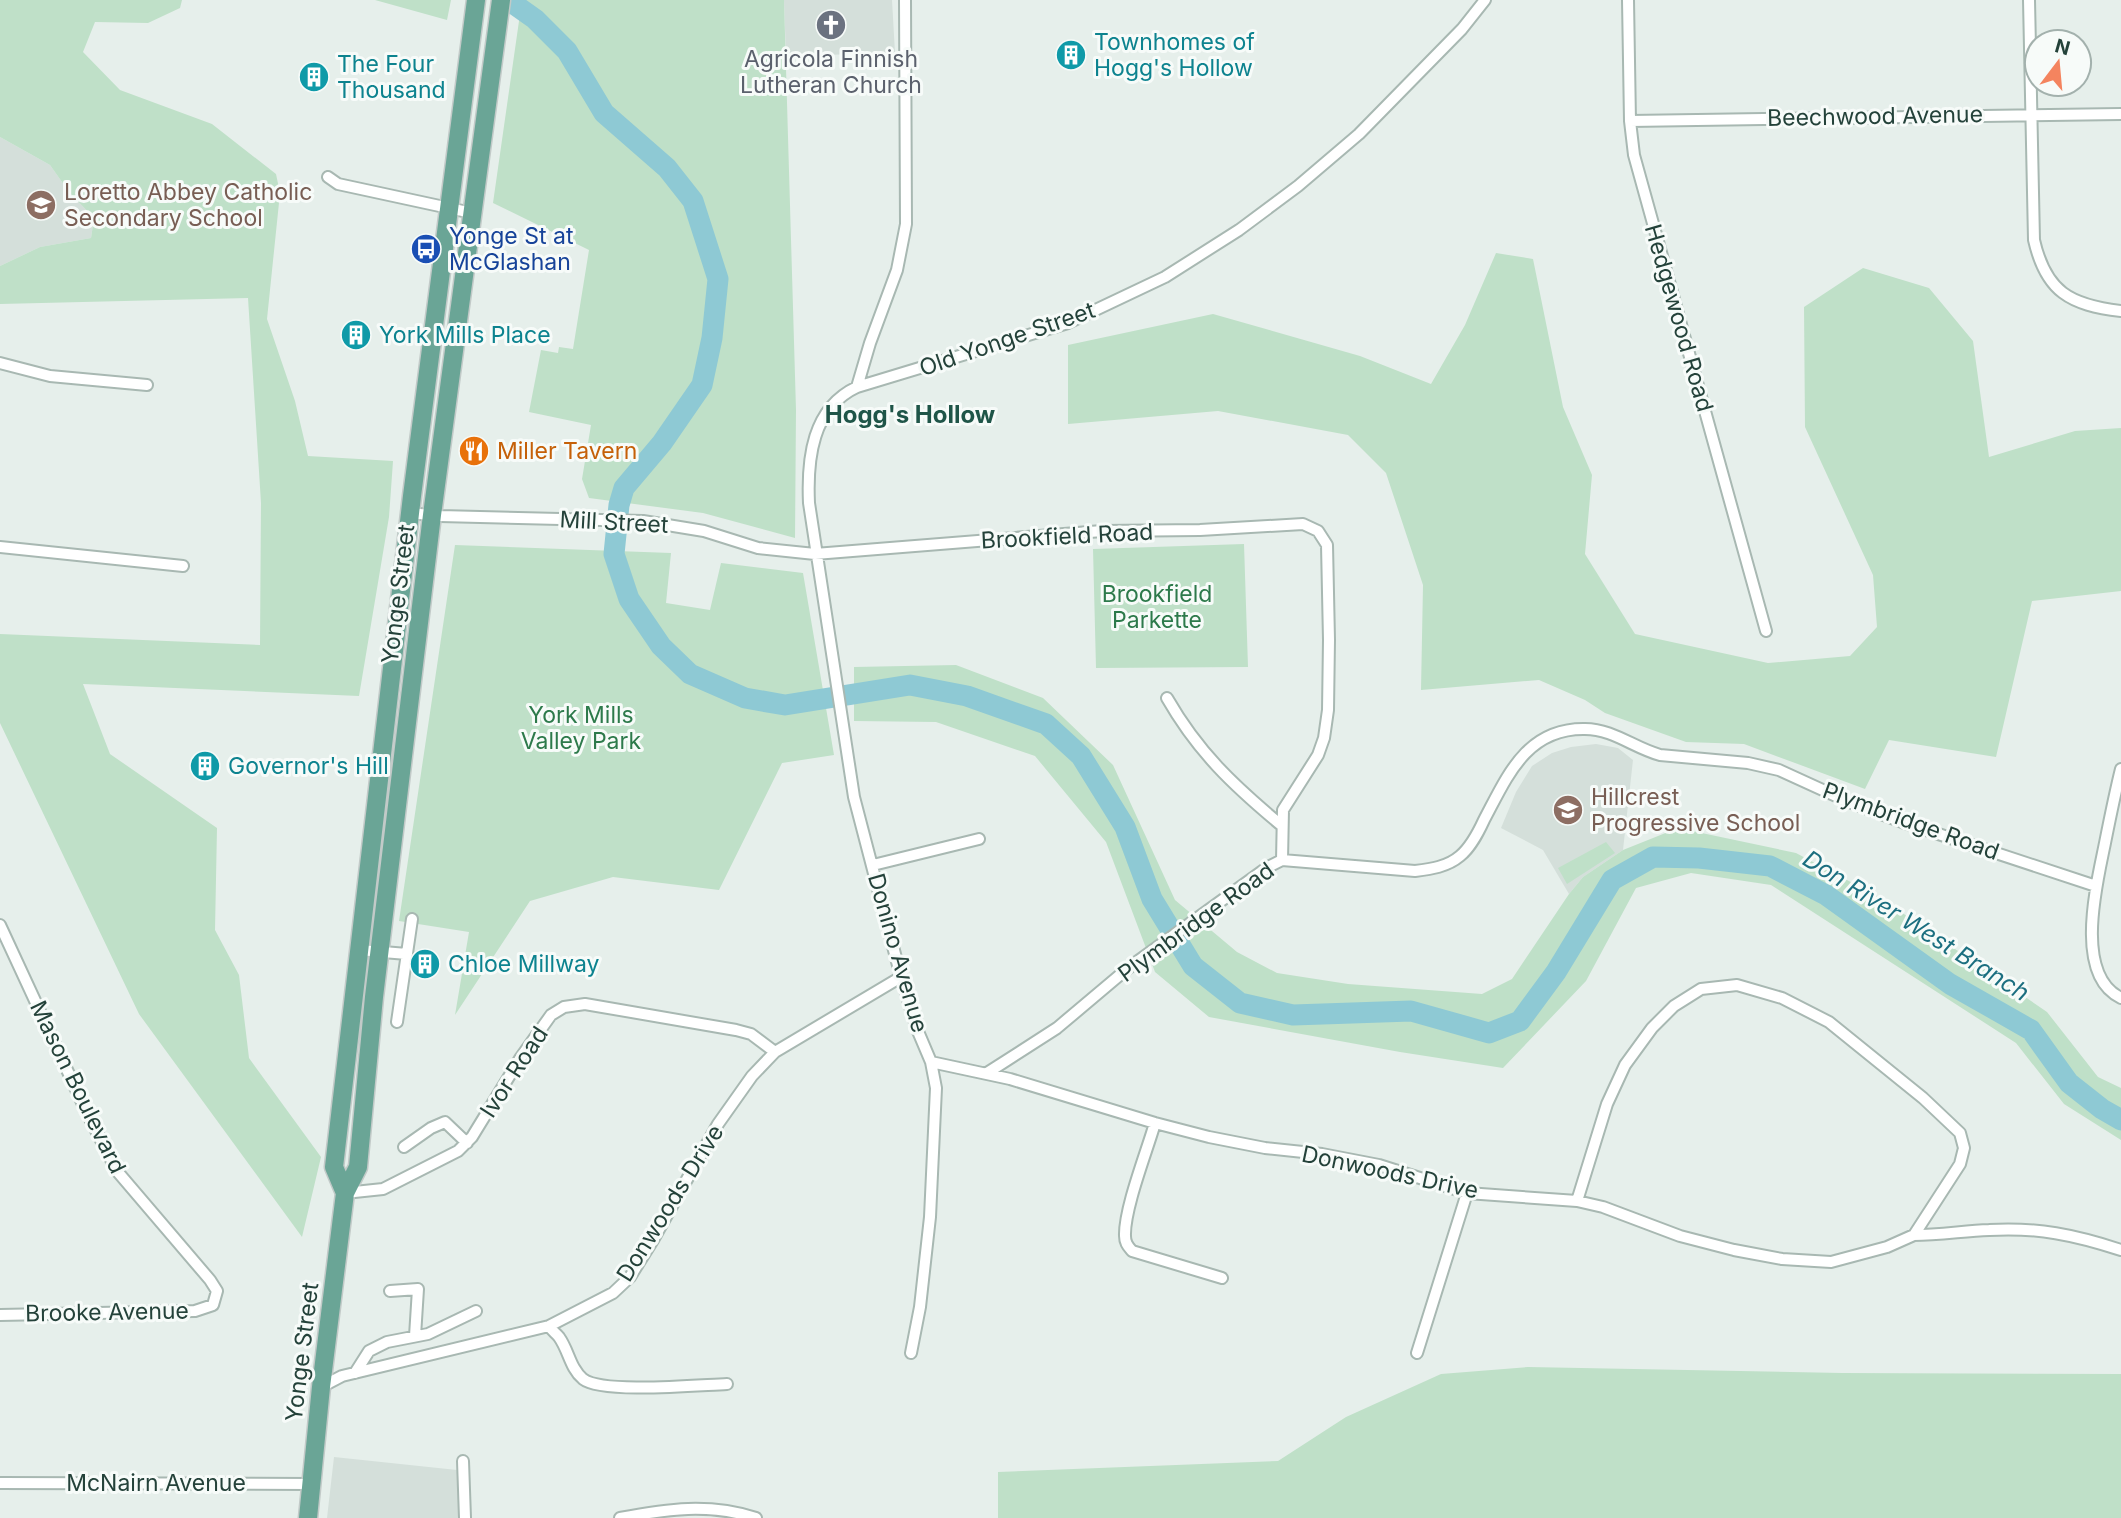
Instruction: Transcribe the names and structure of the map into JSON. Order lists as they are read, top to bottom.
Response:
{
  "streets": {
    "main road": ["Yonge Street"],
    "street": [
      "Beechwood Avenue",
      "Hedgewood Road",
      "Old Yonge Street",
      "Mill Street",
      "Brookfield Road",
      "Plymbridge Road",
      "Donino Avenue",
      "Ivor Road",
      "Mason Boulevard",
      "Donwoods Drive",
      "Brooke Avenue",
      "McNairn Avenue"
    ]
  },
  "crossings": [
    ["Beechwood Avenue", "Hedgewood Road"],
    ["Old Yonge Street", "Mill Street"],
    ["Old Yonge Street", "Brookfield Road"],
    ["Old Yonge Street", "Donino Avenue"],
    ["Mill Street", "Brookfield Road"],
    ["Mill Street", "Yonge Street"],
    ["Mill Street", "Donino Avenue"],
    ["Brookfield Road", "Donino Avenue"],
    ["Yonge Street", "Ivor Road"],
    ["Yonge Street", "Donwoods Drive"],
    ["Yonge Street", "McNairn Avenue"],
    ["Plymbridge Road", "Donwoods Drive"],
    ["Donino Avenue", "Donwoods Drive"],
    ["Ivor Road", "Donwoods Drive"],
    ["Mason Boulevard", "Brooke Avenue"]
  ],
  "districts": ["Hogg's Hollow"],
  "water": ["Don River West Branch"],
  "parks": ["Brookfield Parkette", "York Mills Valley Park"],
  "places": {
    "church": ["Agricola Finnish Lutheran Church"],
    "building": [
      "Townhomes of Hogg's Hollow",
      "The Four Thousand",
      "York Mills Place",
      "Governor's Hill",
      "Chloe Millway"
    ],
    "school or university": ["Loretto Abbey Catholic Secondary School", "Hillcrest Progressive School"],
    "bus stop": ["Yonge St at McGlashan"],
    "restaurant": ["Miller Tavern"]
  },
  "north": "top"
}
